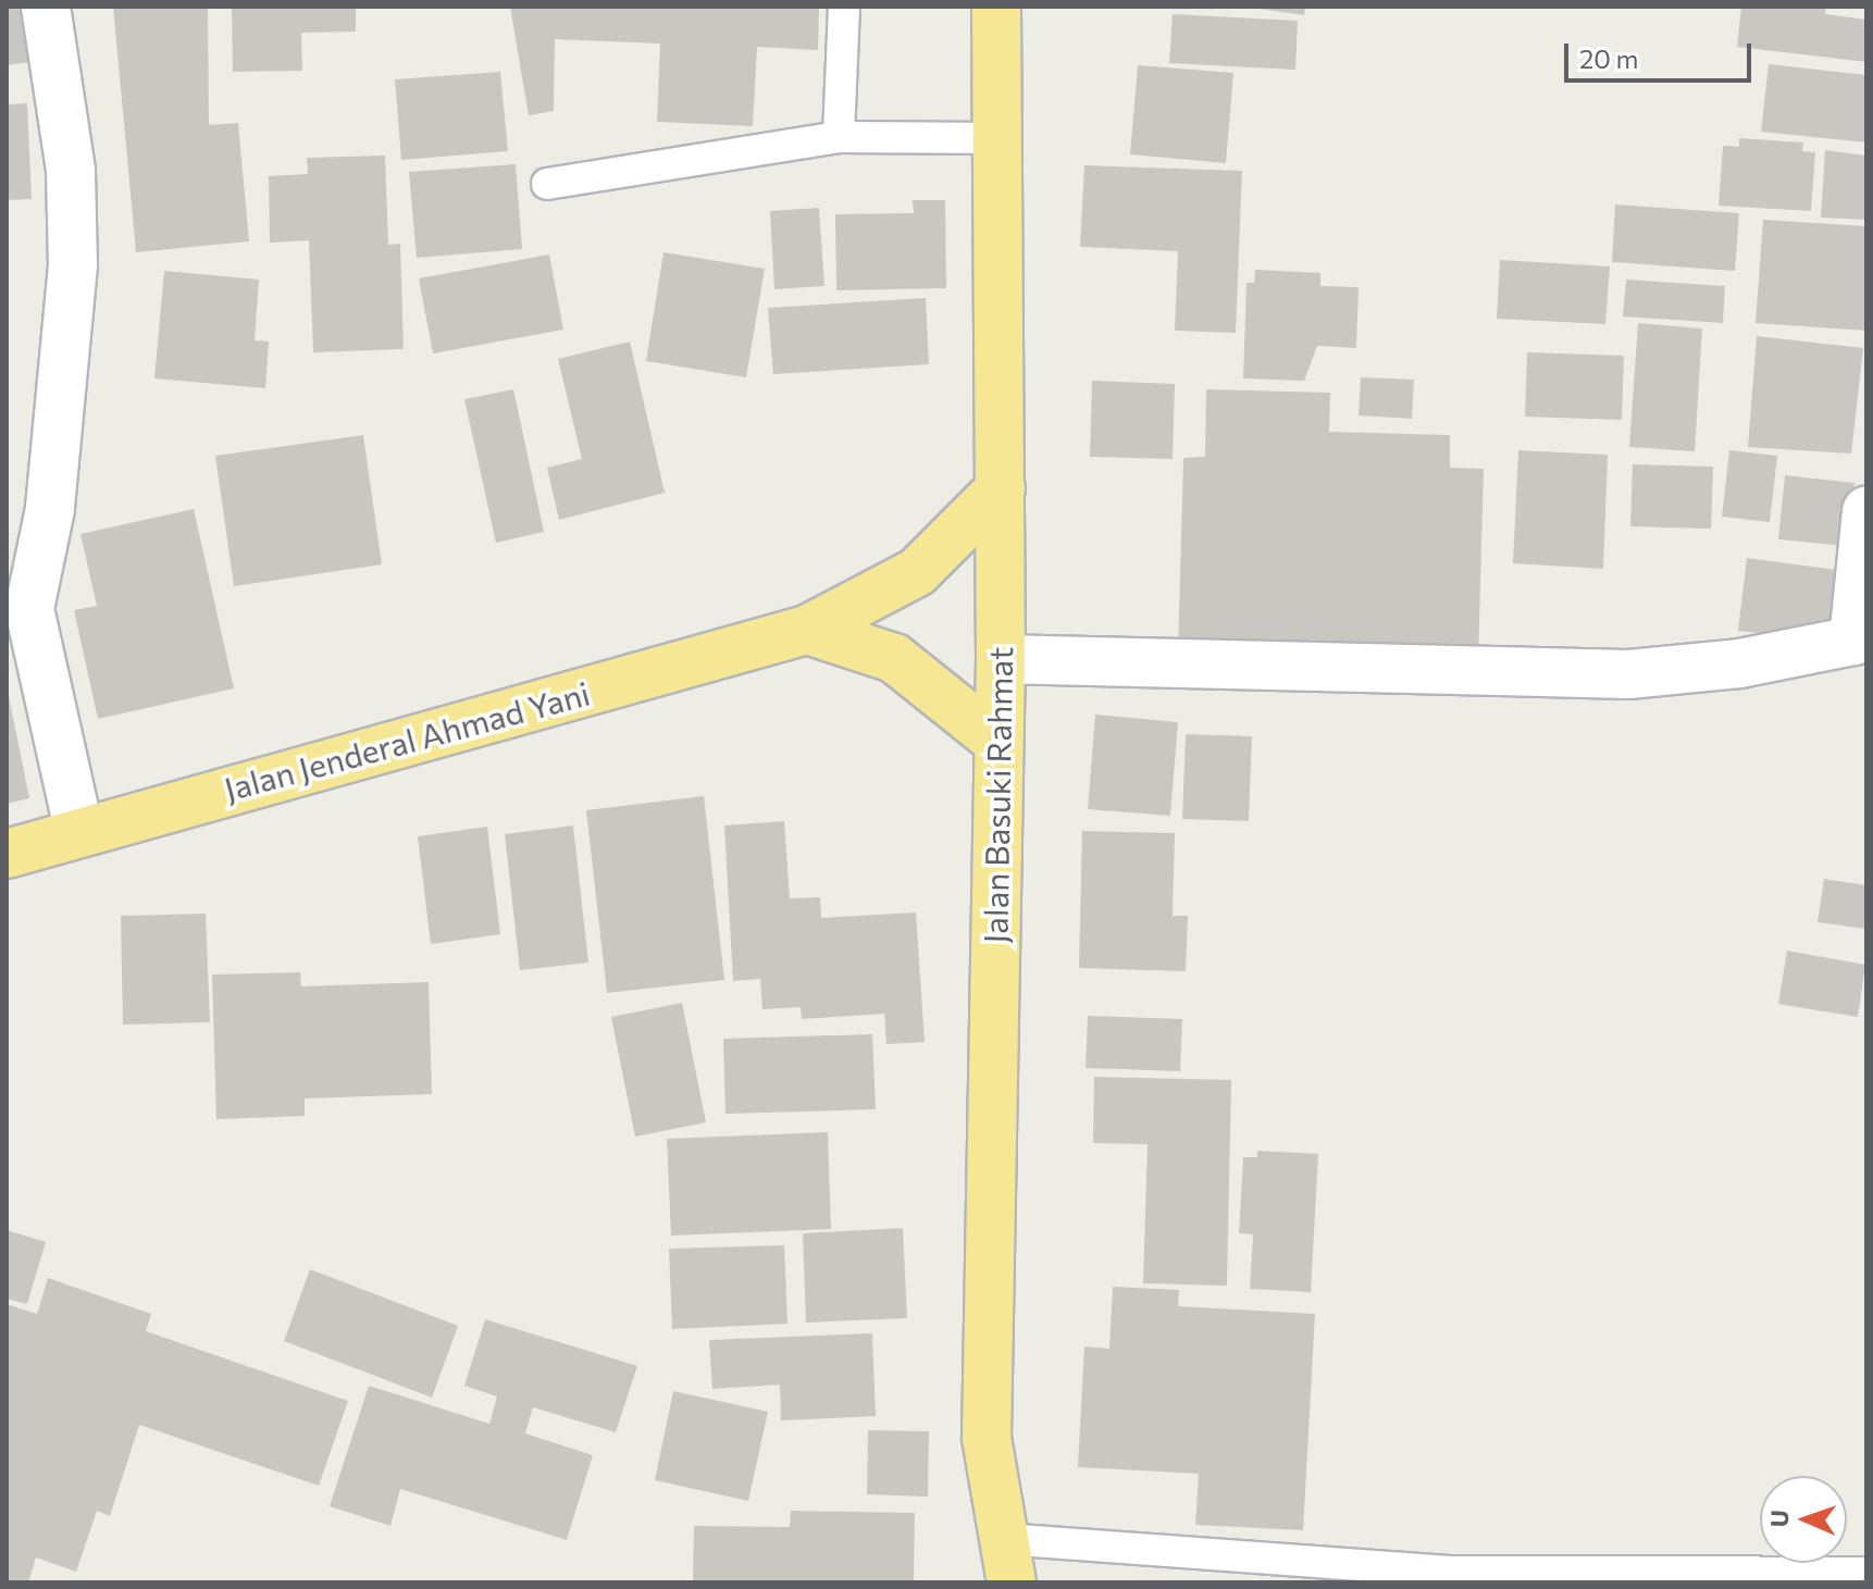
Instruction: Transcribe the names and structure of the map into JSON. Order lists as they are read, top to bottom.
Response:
{
  "streets": {
    "highway": ["Jalan Jenderal Ahmad Yani", "Jalan Basuki Rahmat"]
  },
  "crossings": [
    ["Jalan Jenderal Ahmad Yani", "Jalan Basuki Rahmat"]
  ],
  "scale_bar": "20 m",
  "north": "left"
}
